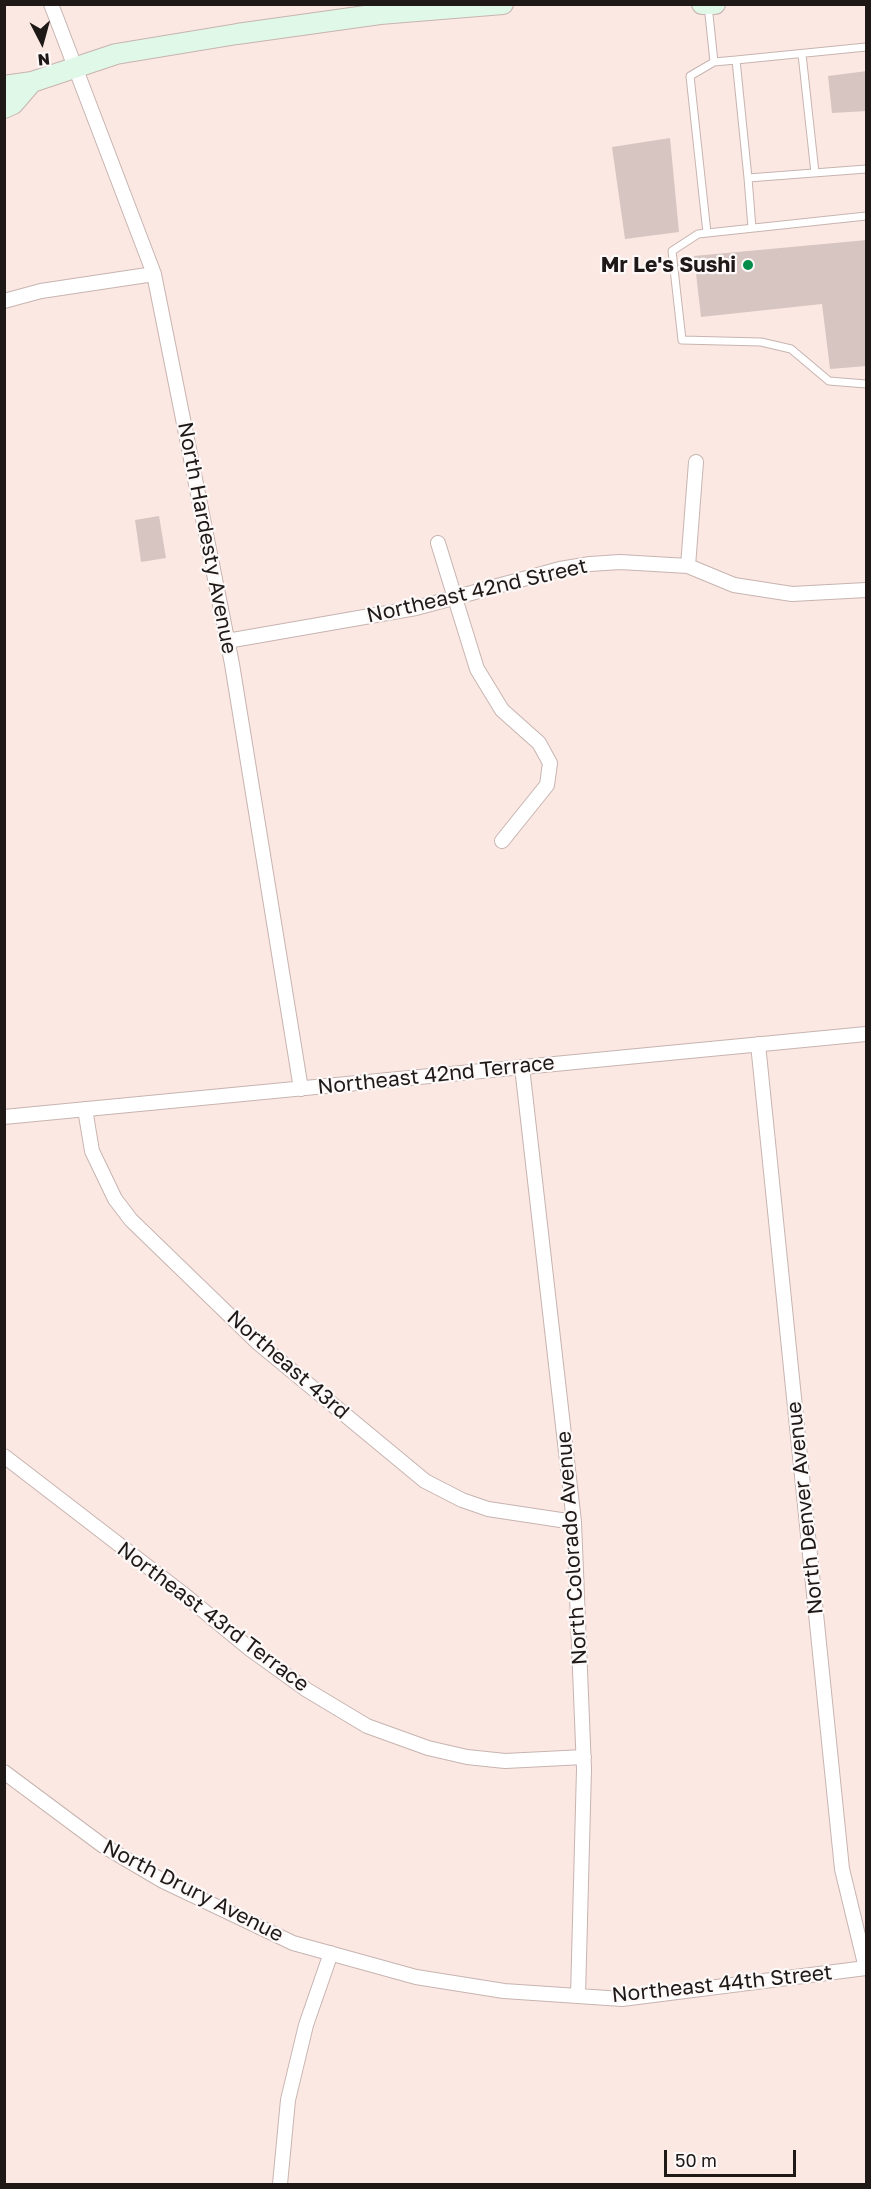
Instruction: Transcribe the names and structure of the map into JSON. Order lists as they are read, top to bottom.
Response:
{
  "streets": {
    "street": [
      "North Hardesty Avenue",
      "Northeast 42nd Street",
      "Northeast 42nd Terrace",
      "Northeast 43rd",
      "North Denver Avenue",
      "North Colorado Avenue",
      "Northeast 43rd Terrace",
      "North Drury Avenue",
      "Northeast 44th Street"
    ]
  },
  "crossings": [
    ["North Hardesty Avenue", "Northeast 42nd Street"],
    ["North Hardesty Avenue", "Northeast 42nd Terrace"],
    ["Northeast 42nd Terrace", "Northeast 43rd"],
    ["Northeast 42nd Terrace", "North Denver Avenue"],
    ["Northeast 42nd Terrace", "North Colorado Avenue"],
    ["Northeast 43rd", "North Colorado Avenue"],
    ["North Denver Avenue", "Northeast 44th Street"],
    ["North Colorado Avenue", "Northeast 43rd Terrace"],
    ["North Colorado Avenue", "Northeast 44th Street"],
    ["North Drury Avenue", "Northeast 44th Street"]
  ],
  "places": ["Mr Le's Sushi"],
  "scale_bar": "50 m",
  "north": "bottom"
}
